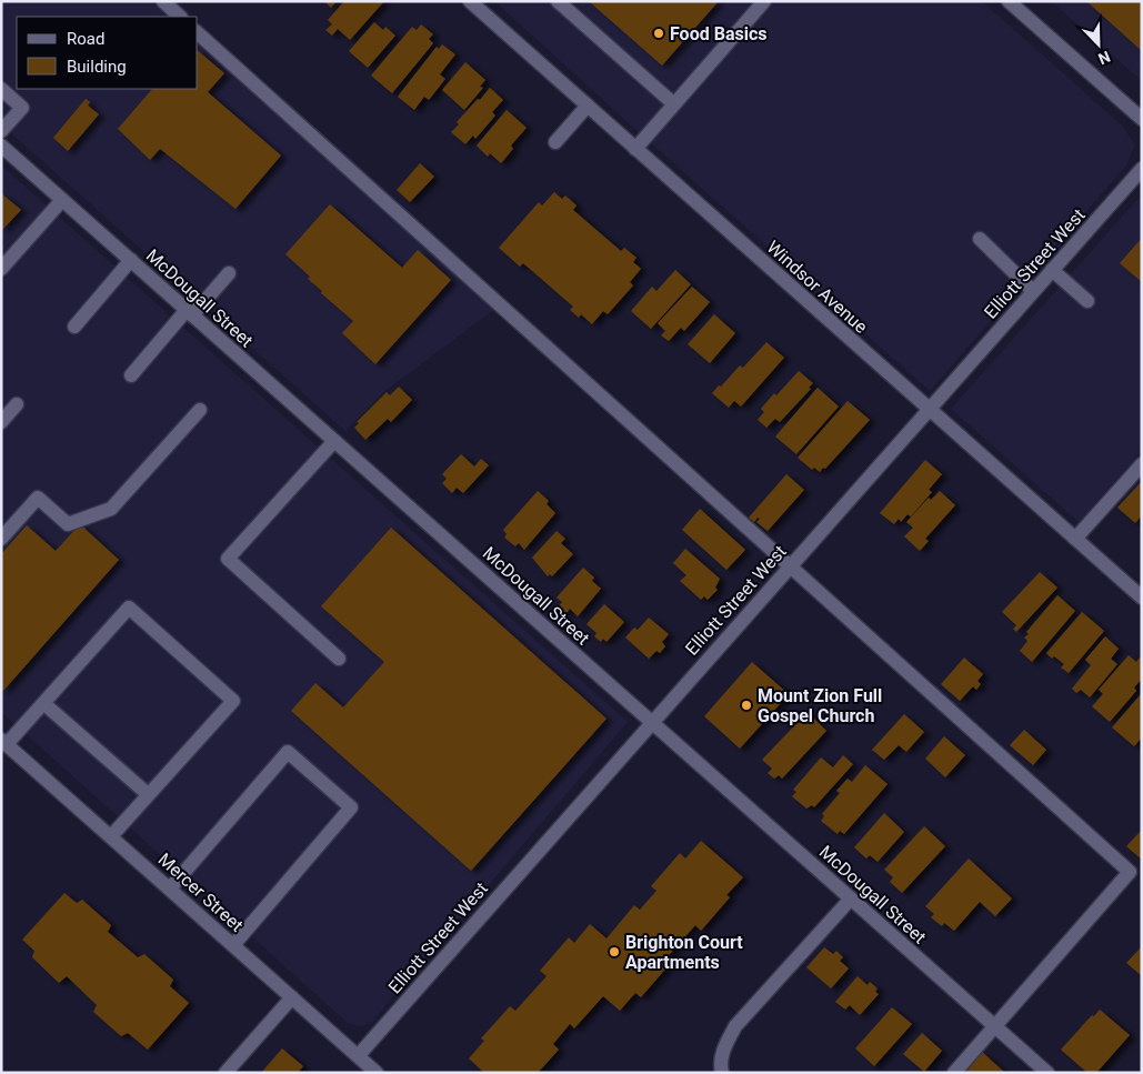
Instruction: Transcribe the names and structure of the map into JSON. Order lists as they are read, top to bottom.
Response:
{
  "streets": {
    "street": [
      "Elliott Street West",
      "Windsor Avenue",
      "McDougall Street",
      "Mercer Street"
    ]
  },
  "crossings": [
    ["Elliott Street West", "Windsor Avenue"],
    ["Elliott Street West", "McDougall Street"],
    ["Elliott Street West", "Mercer Street"]
  ],
  "places": ["Food Basics", "Mount Zion Full Gospel Church", "Brighton Court Apartments"],
  "legend": ["Road", "Building"],
  "north": "bottom right"
}
